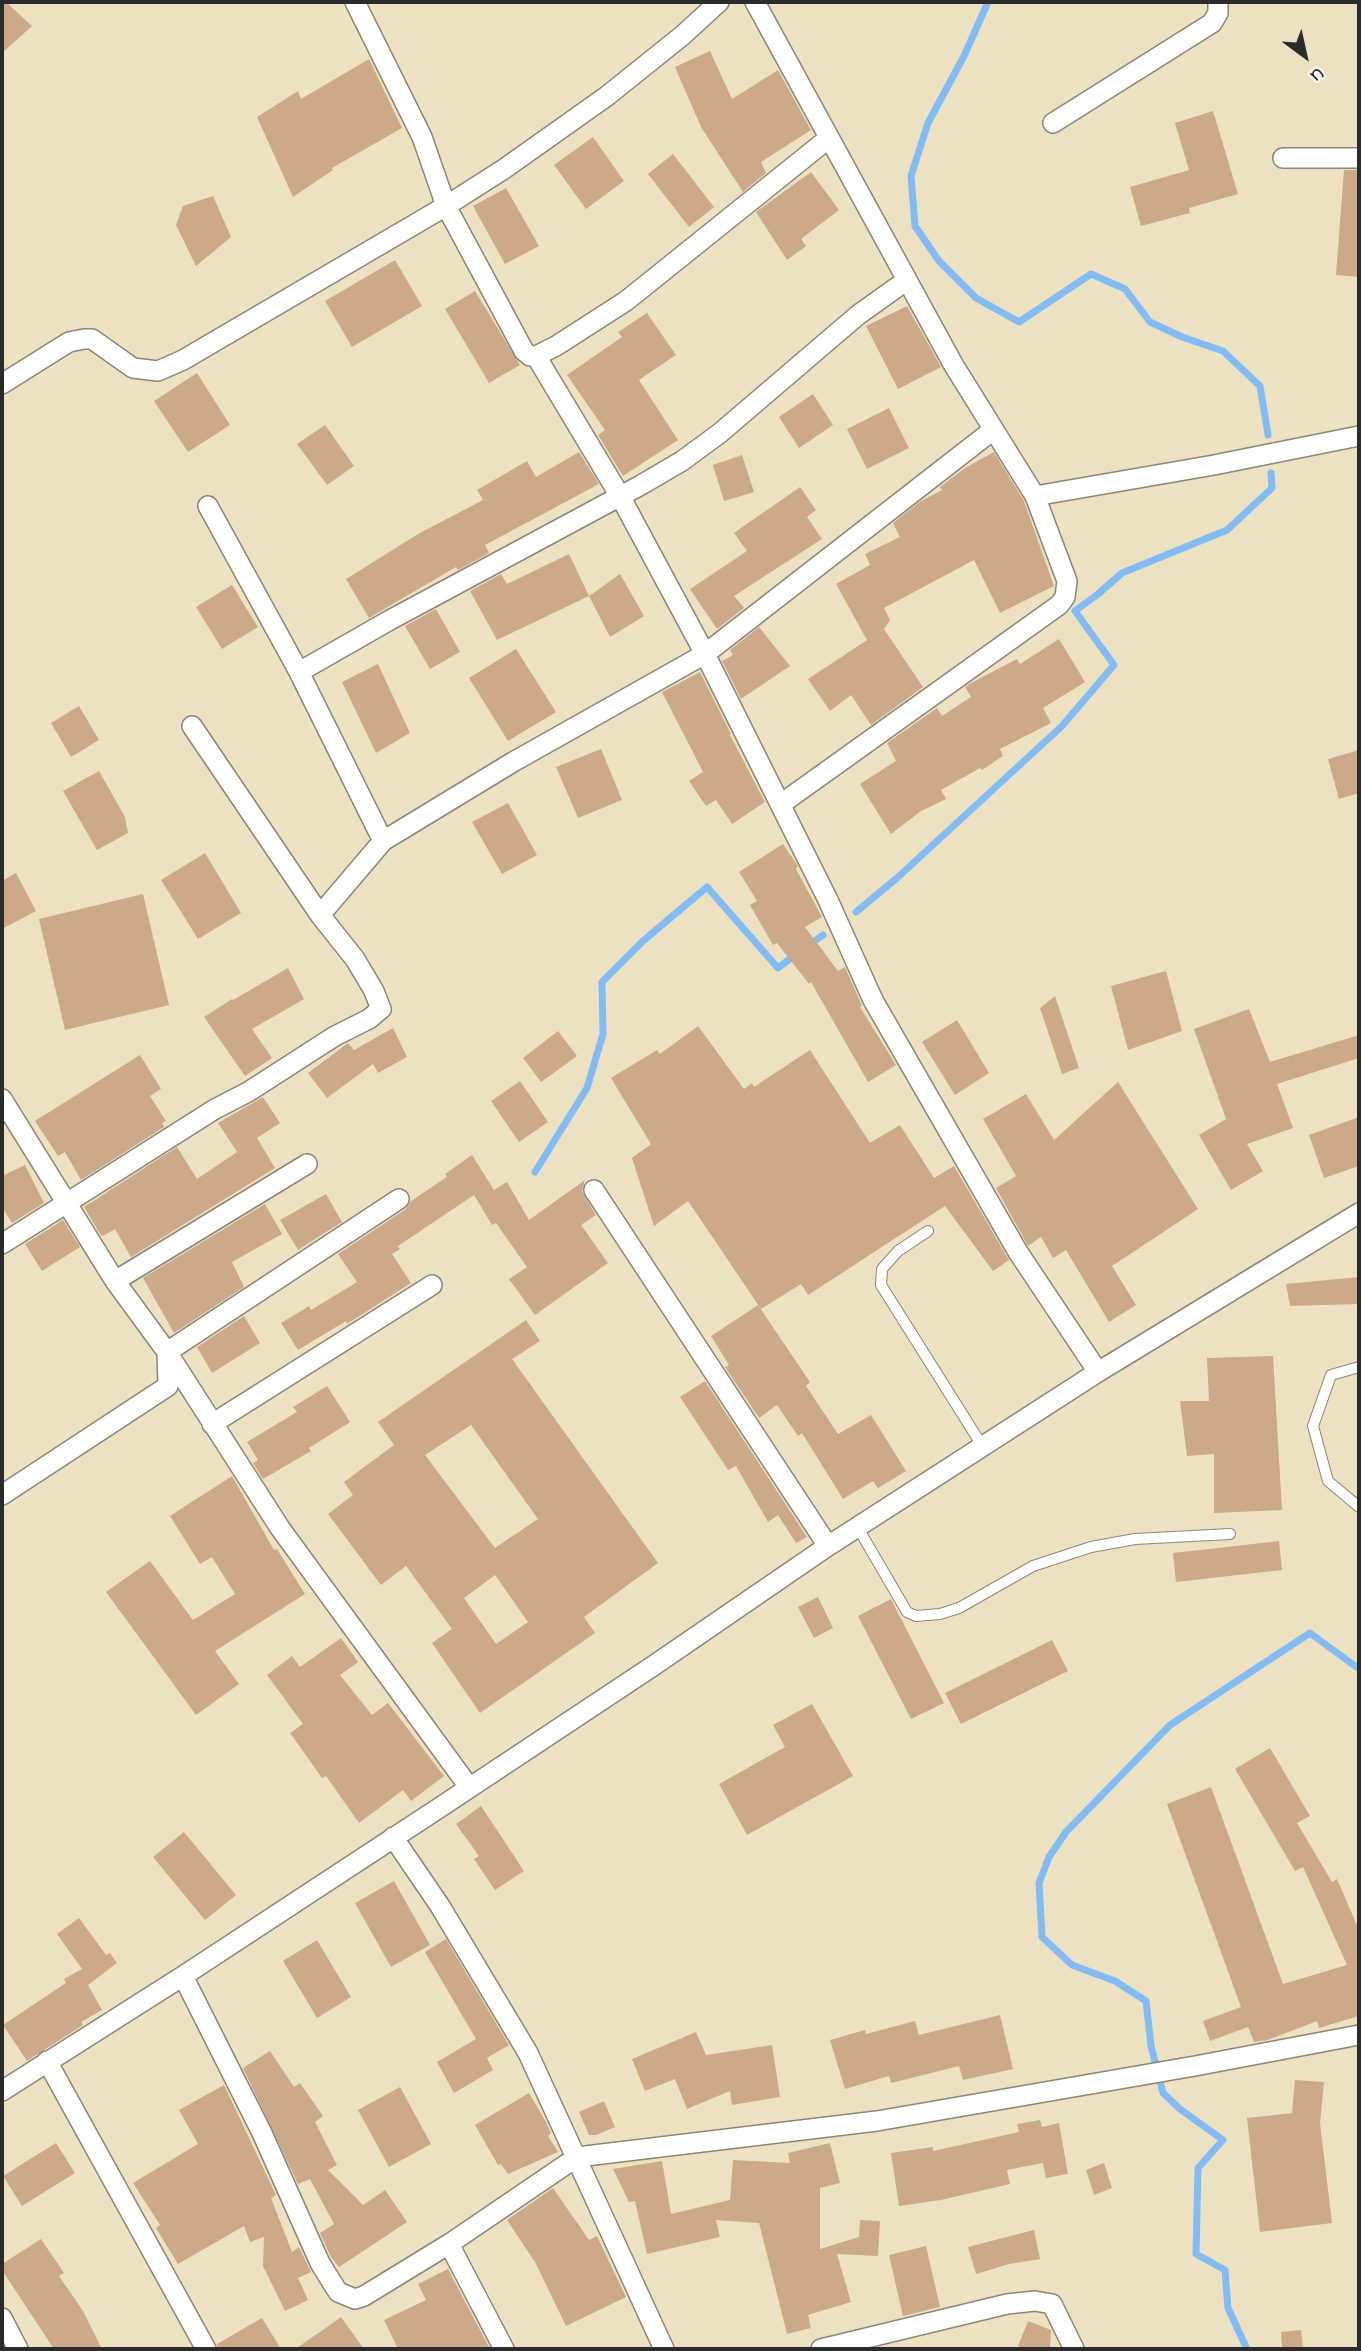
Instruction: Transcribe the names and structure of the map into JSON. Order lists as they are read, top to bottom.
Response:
{
  "north": "bottom right"
}
